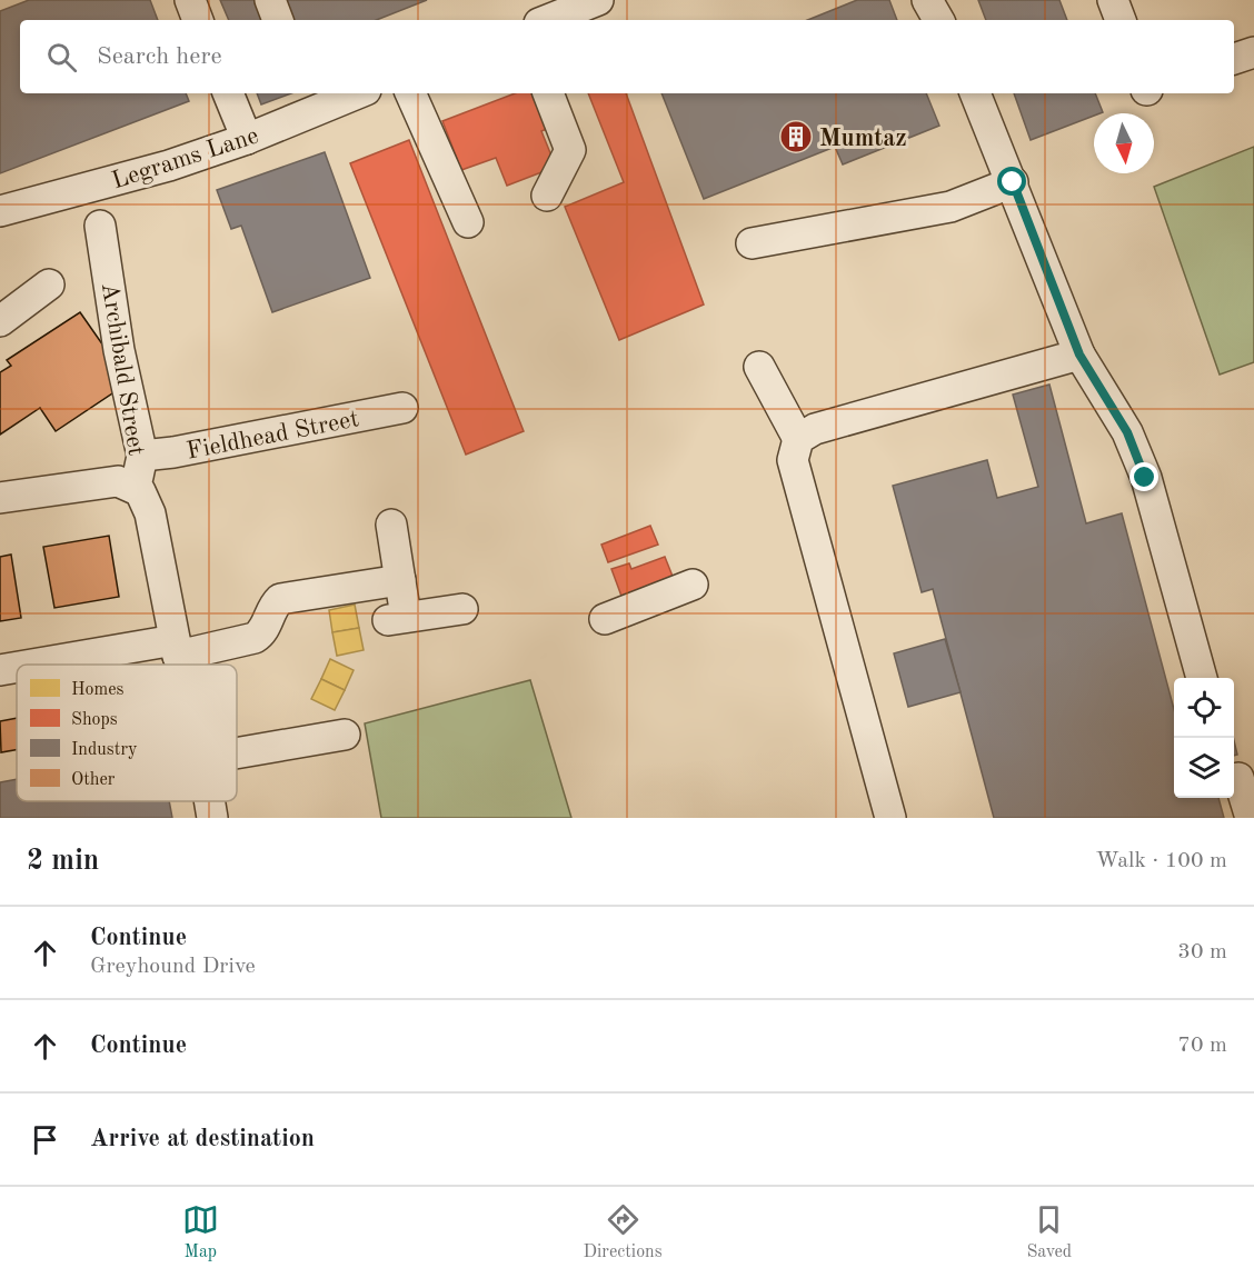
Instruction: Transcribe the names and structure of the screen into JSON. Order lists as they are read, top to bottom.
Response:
{
  "streets": {
    "street": ["Legrams Lane", "Archibald Street", "Fieldhead Street"]
  },
  "crossings": [
    ["Archibald Street", "Fieldhead Street"]
  ],
  "places": {
    "building": ["Mumtaz"]
  },
  "legend": [
    "Homes",
    "Shops",
    "Industry",
    "Other"
  ],
  "north": "bottom",
  "page": {
    "search": "Search here",
    "heading": ["2 min", "Walk · 100 m"],
    "list": [
      ["Continue", "Greyhound Drive", "30 m"],
      ["Continue", "70 m"],
      "Arrive at destination"
    ],
    "nav": ["Map", "Directions", "Saved"]
  }
}
